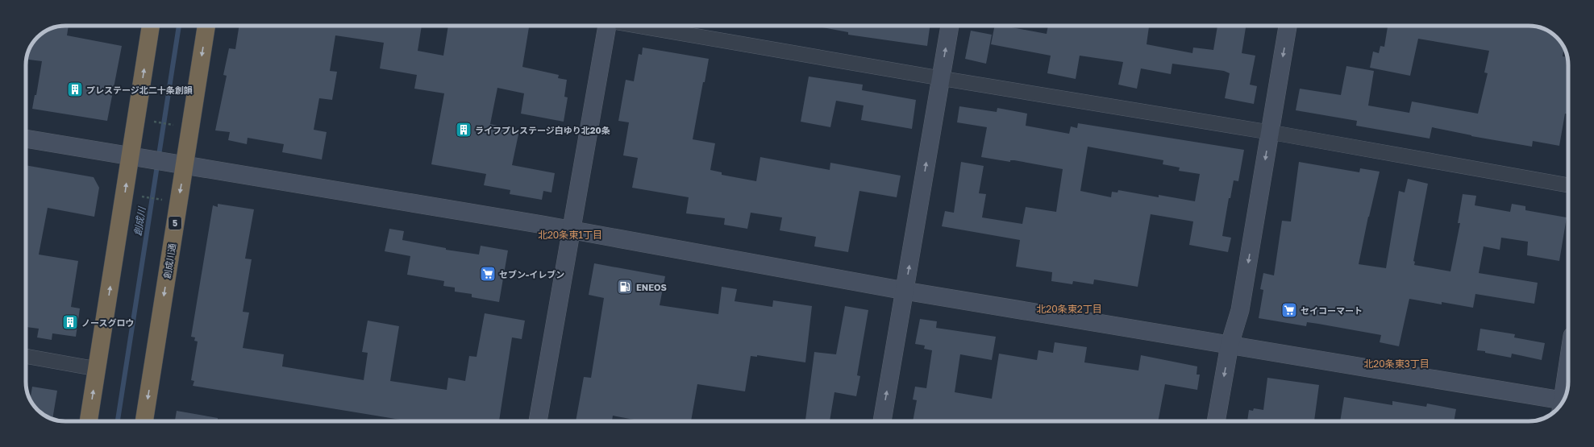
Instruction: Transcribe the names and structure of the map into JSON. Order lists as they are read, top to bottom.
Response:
{
  "streets": {
    "highway": ["5", "創成川通"]
  },
  "districts": ["北20条東1丁目", "北20条東2丁目", "北20条東3丁目"],
  "water": ["創成川"],
  "places": {
    "building": ["プレステージ北二十条創韻", "ライフプレステージ白ゆり北20条", "ノースグロウ"],
    "supermarket": ["セブン-イレブン", "セイコーマート"],
    "fuel station": ["ENEOS"]
  }
}
